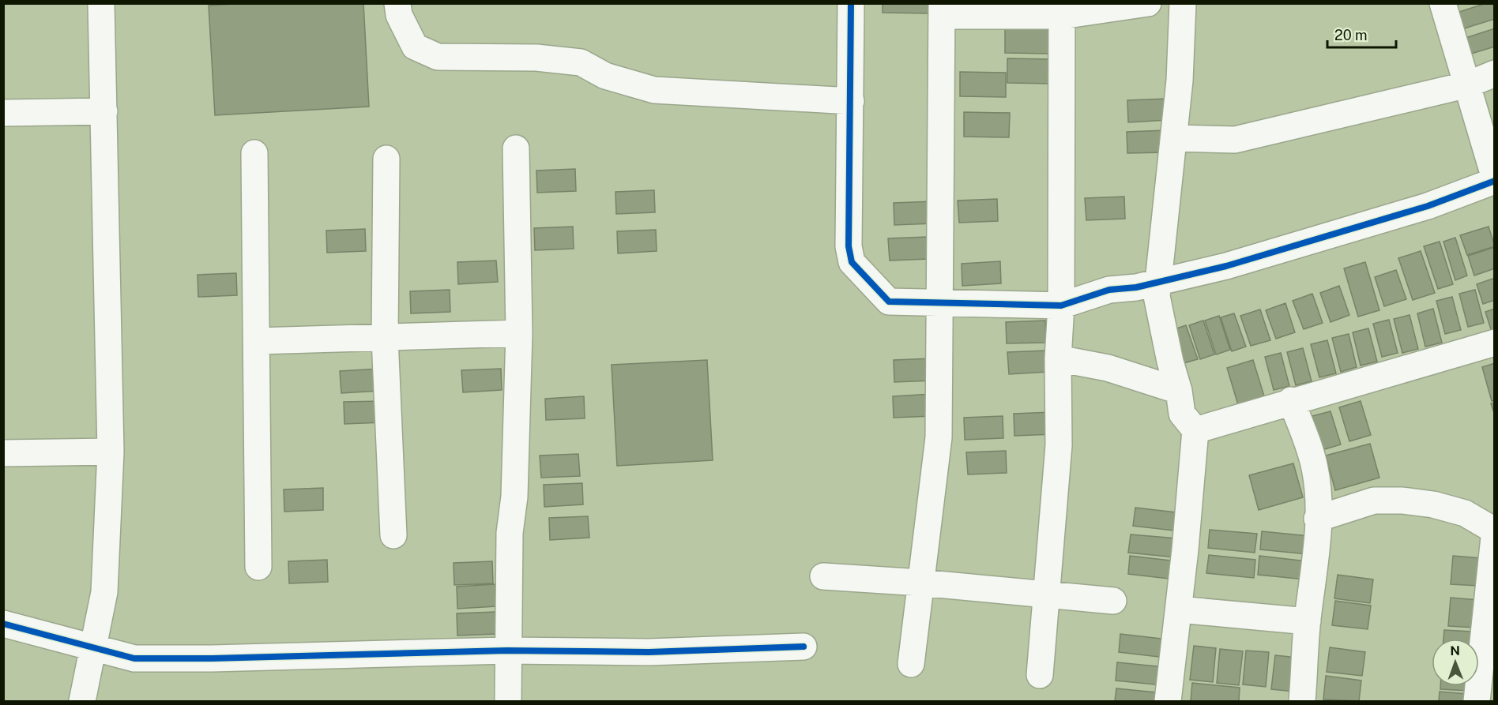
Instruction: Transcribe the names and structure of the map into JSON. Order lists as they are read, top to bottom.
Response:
{
  "scale_bar": "20 m",
  "north": "top"
}
